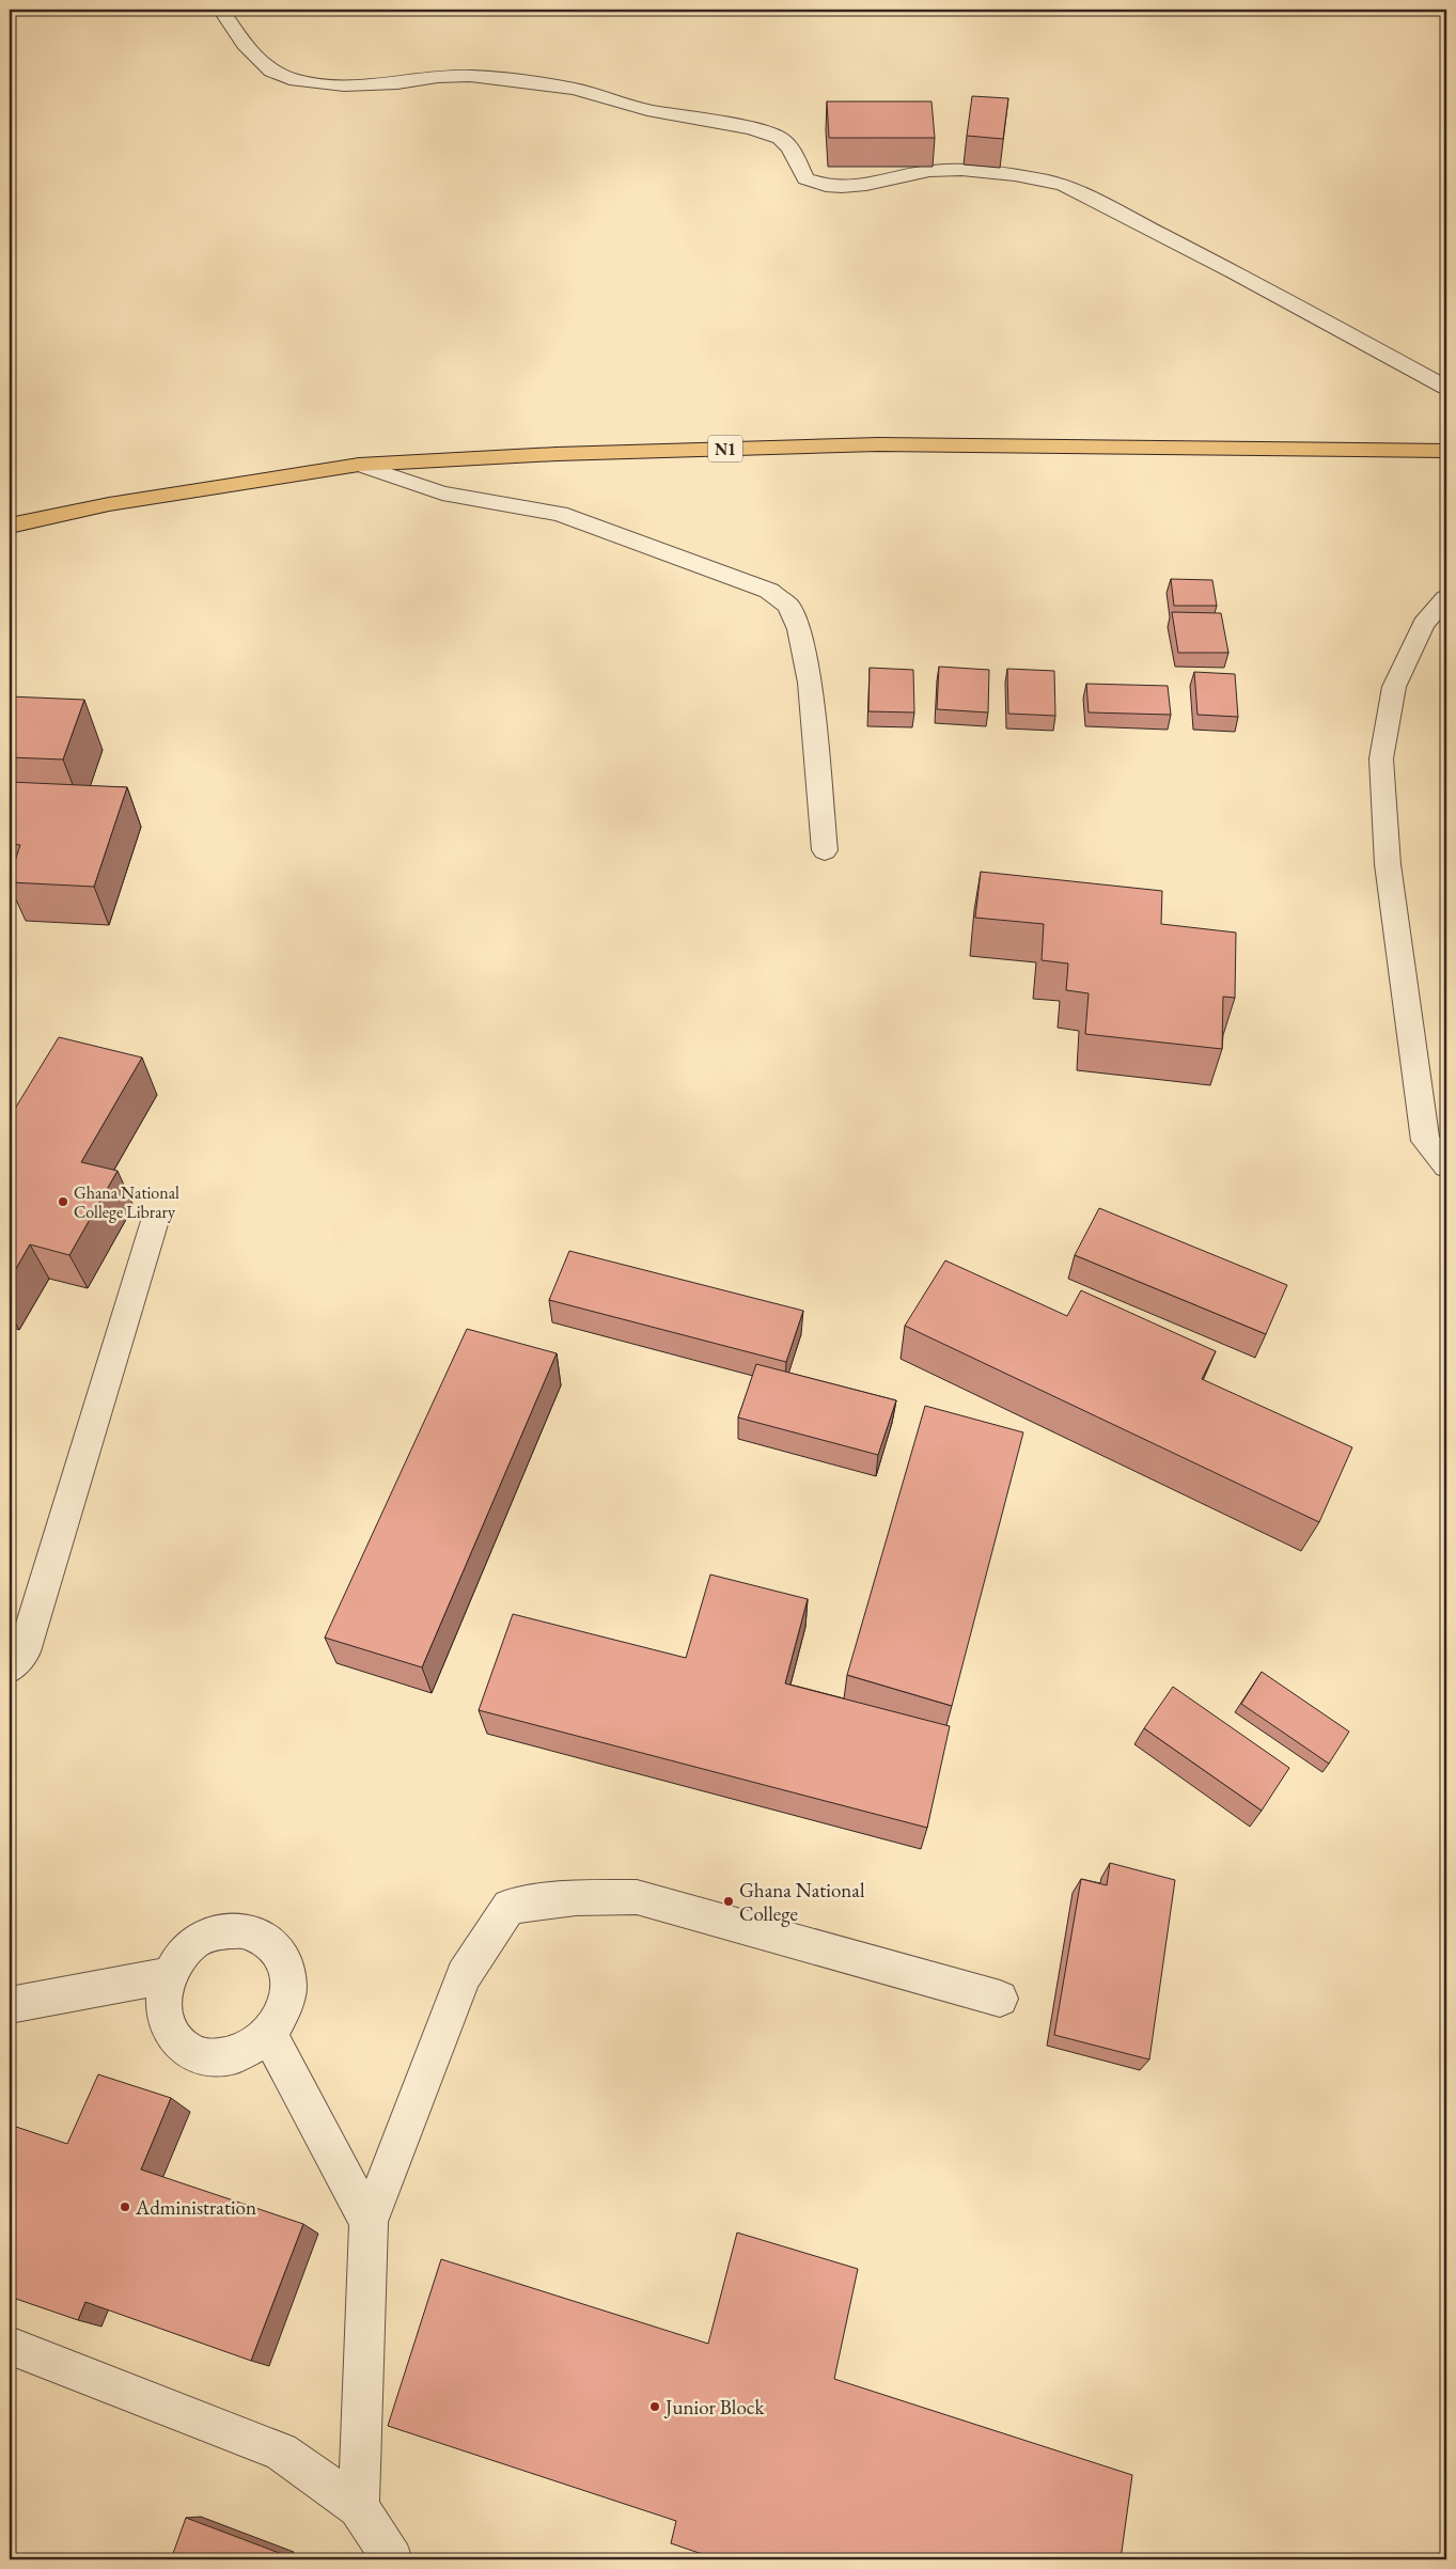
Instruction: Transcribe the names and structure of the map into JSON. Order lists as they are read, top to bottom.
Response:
{
  "streets": {
    "highway": ["N1"]
  },
  "places": [
    "Ghana National College Library",
    "Ghana National College",
    "Administration",
    "Junior Block"
  ]
}
